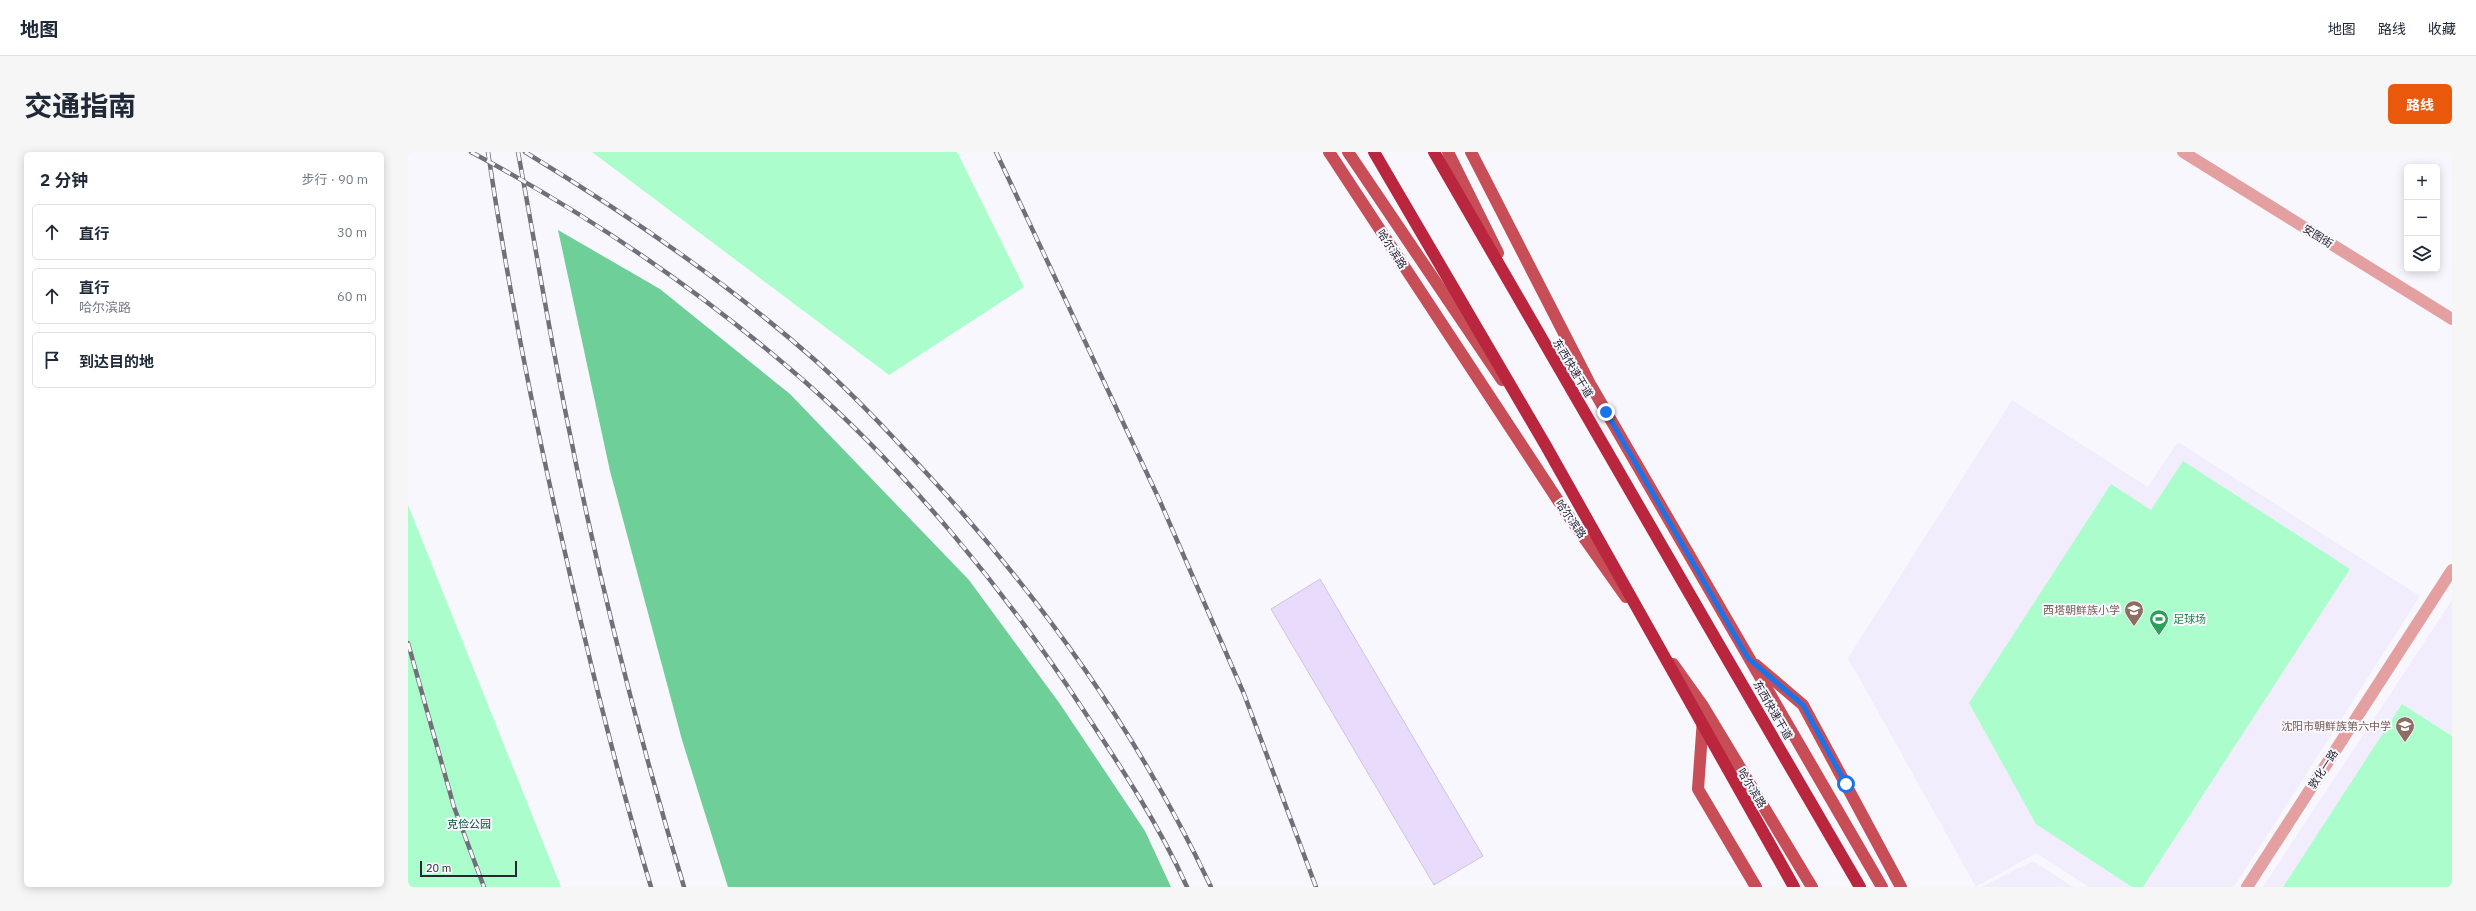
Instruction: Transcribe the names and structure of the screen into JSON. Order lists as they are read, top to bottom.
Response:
{
  "streets": {
    "highway": ["东西快速干道"],
    "main road": ["哈尔滨路"],
    "street": ["安图街", "敦化一路"]
  },
  "parks": ["克俭公园"],
  "places": {
    "school or university": ["西塔朝鲜族小学", "沈阳市朝鲜族第六中学"],
    "sports": ["足球场"]
  },
  "scale_bar": "20 m",
  "page": {
    "header": "地图",
    "nav": ["地图", "路线", "收藏"],
    "title": "交通指南",
    "buttons": "路线",
    "heading": ["2 分钟", "步行 · 90 m"],
    "map_buttons": ["+", "−"],
    "list": [
      ["直行", "30 m"],
      ["直行", "哈尔滨路", "60 m"],
      "到达目的地"
    ],
    "scale": "20 m"
  }
}
